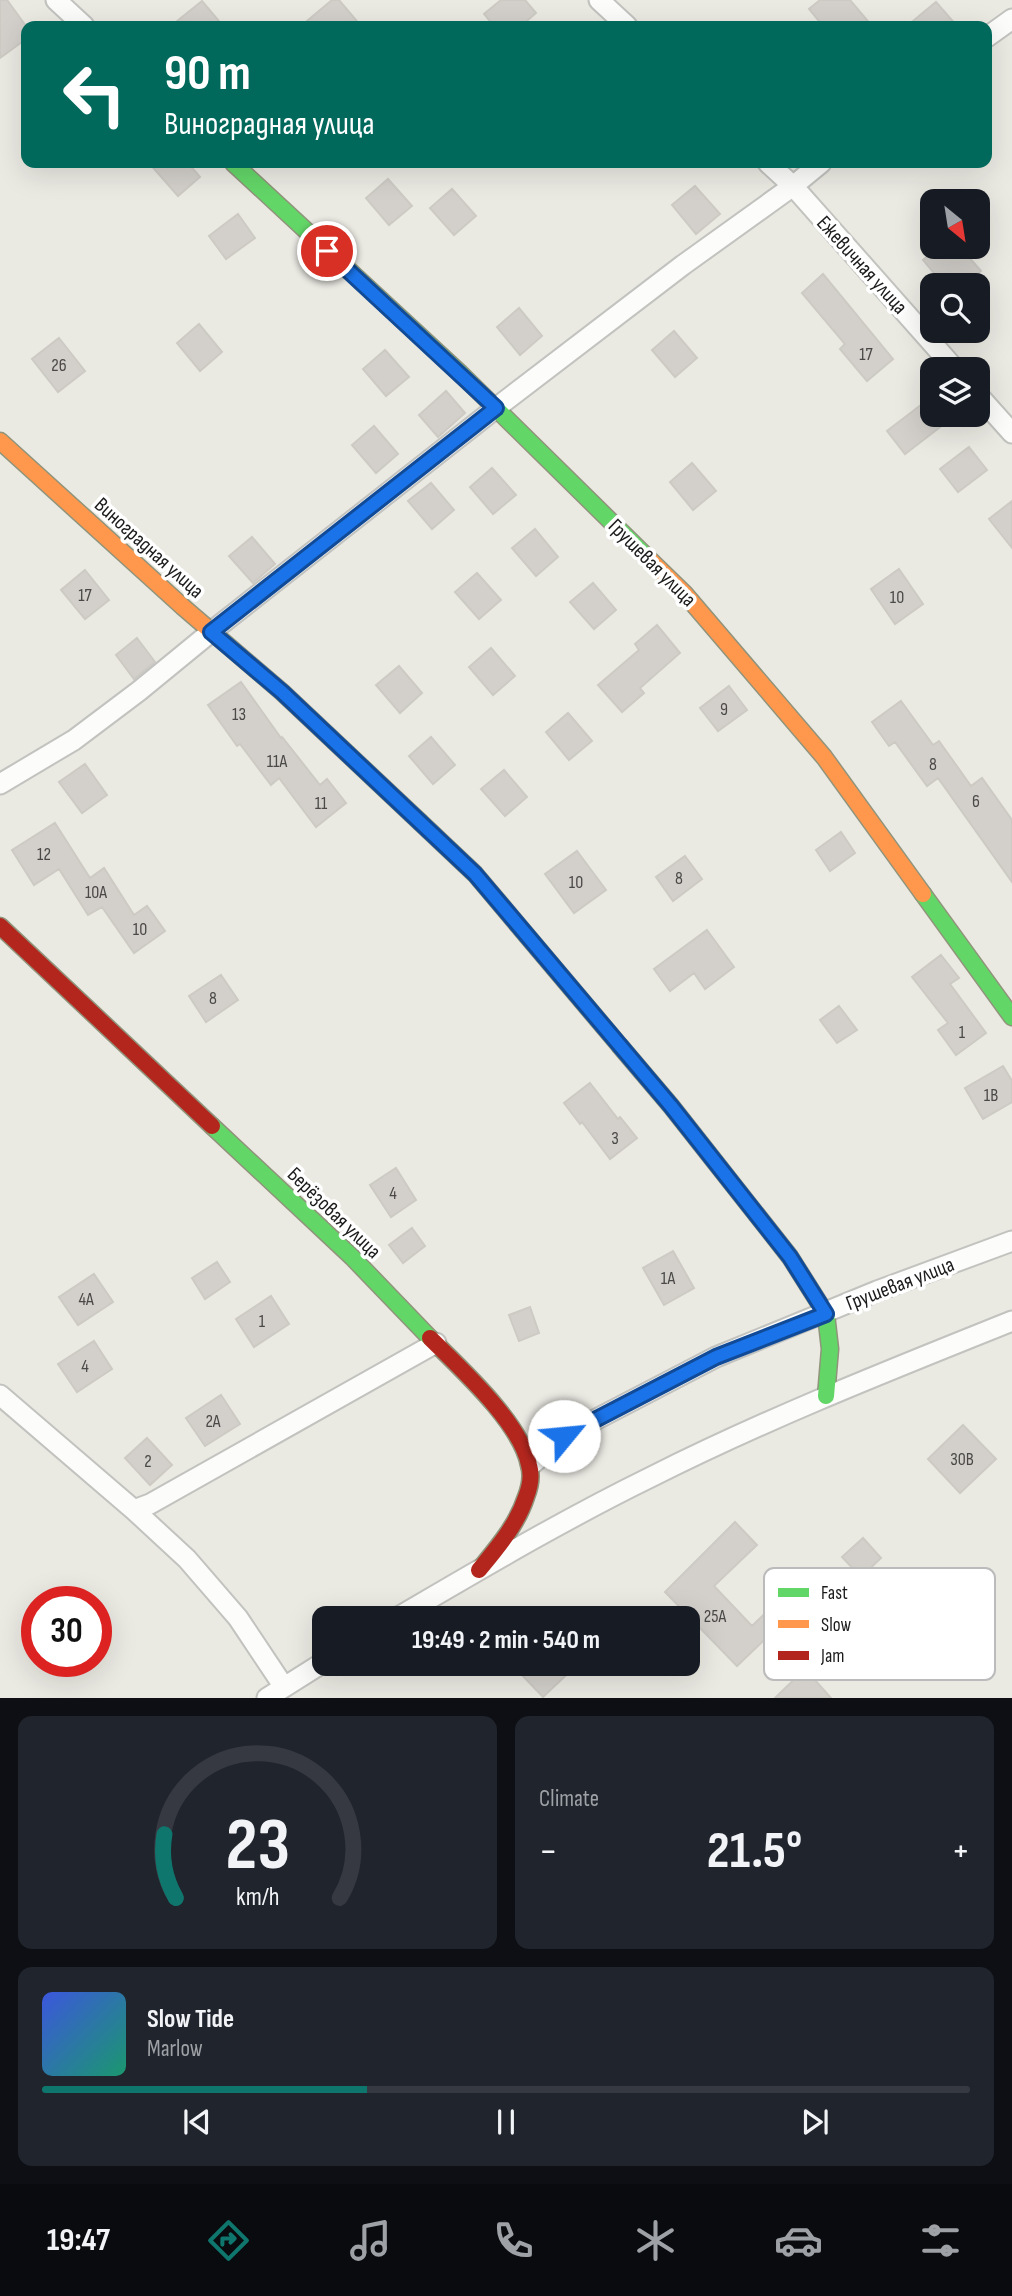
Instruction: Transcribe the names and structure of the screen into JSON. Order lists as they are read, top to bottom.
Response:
{
  "streets": {
    "street": [
      "Ежевичная улица",
      "Виноградная улица",
      "Грушевая улица",
      "Берёзовая улица"
    ]
  },
  "crossings": [
    ["Виноградная улица", "Грушевая улица"],
    ["Грушевая улица", "Берёзовая улица"]
  ],
  "house_numbers": [
    "17",
    "26",
    "17",
    "10",
    "9",
    "13",
    "11А",
    "8",
    "6",
    "11",
    "12",
    "8",
    "10",
    "10А",
    "10",
    "8",
    "1",
    "1В",
    "3",
    "4",
    "1А",
    "4А",
    "1",
    "4",
    "2А",
    "30В",
    "2",
    "25А"
  ],
  "legend": ["Fast", "Slow", "Jam"],
  "north": "bottom right",
  "page": {
    "turn": ["90 m", "Виноградная улица"],
    "limit": "30",
    "trip": "19:49 · 2 min · 540 m",
    "tile": "Climate",
    "heat": ["−", "21.5°", "+"],
    "song": ["Slow Tide", "Marlow"],
    "tabs": "19:47",
    "gauge": ["23", "km/h"]
  }
}
